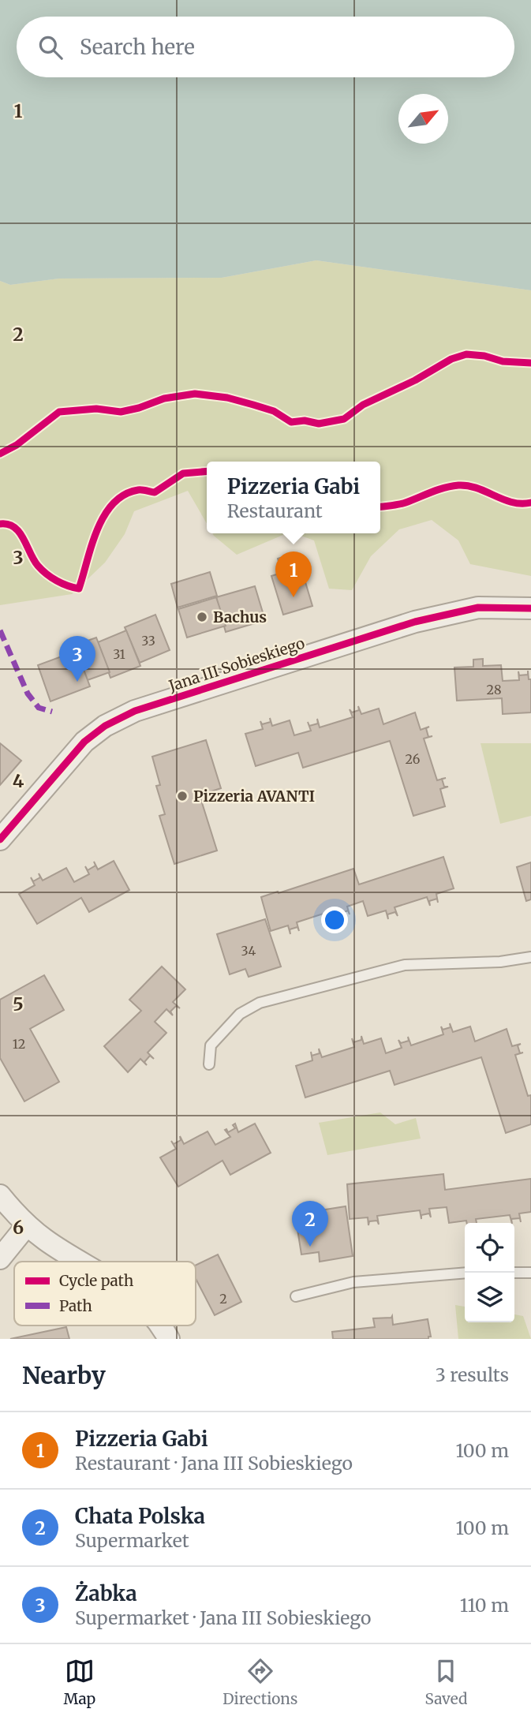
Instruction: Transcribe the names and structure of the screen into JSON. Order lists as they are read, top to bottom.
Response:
{
  "streets": {
    "street": ["Jana III Sobieskiego"]
  },
  "places": ["Bachus", "Pizzeria AVANTI"],
  "house_numbers": [
    "33",
    "31",
    "28",
    "26",
    "34",
    "12",
    "2"
  ],
  "legend": ["Cycle path", "Path"],
  "north": "top right",
  "page": {
    "search": "Search here",
    "popup": ["Pizzeria Gabi", "Restaurant"],
    "pins": ["1", "3", "2"],
    "heading": ["Nearby", "3 results"],
    "list": [
      {
        "mark": "1",
        "name": "Pizzeria Gabi",
        "note": "Restaurant · Jana III Sobieskiego",
        "value": "100 m"
      },
      {
        "mark": "2",
        "name": "Chata Polska",
        "note": "Supermarket",
        "value": "100 m"
      },
      {
        "mark": "3",
        "name": "Żabka",
        "note": "Supermarket · Jana III Sobieskiego",
        "value": "110 m"
      }
    ],
    "nav": ["Map", "Directions", "Saved"]
  },
  "grid": {
    "rows": [
      "1",
      "2",
      "3",
      "4",
      "5",
      "6"
    ]
  }
}
